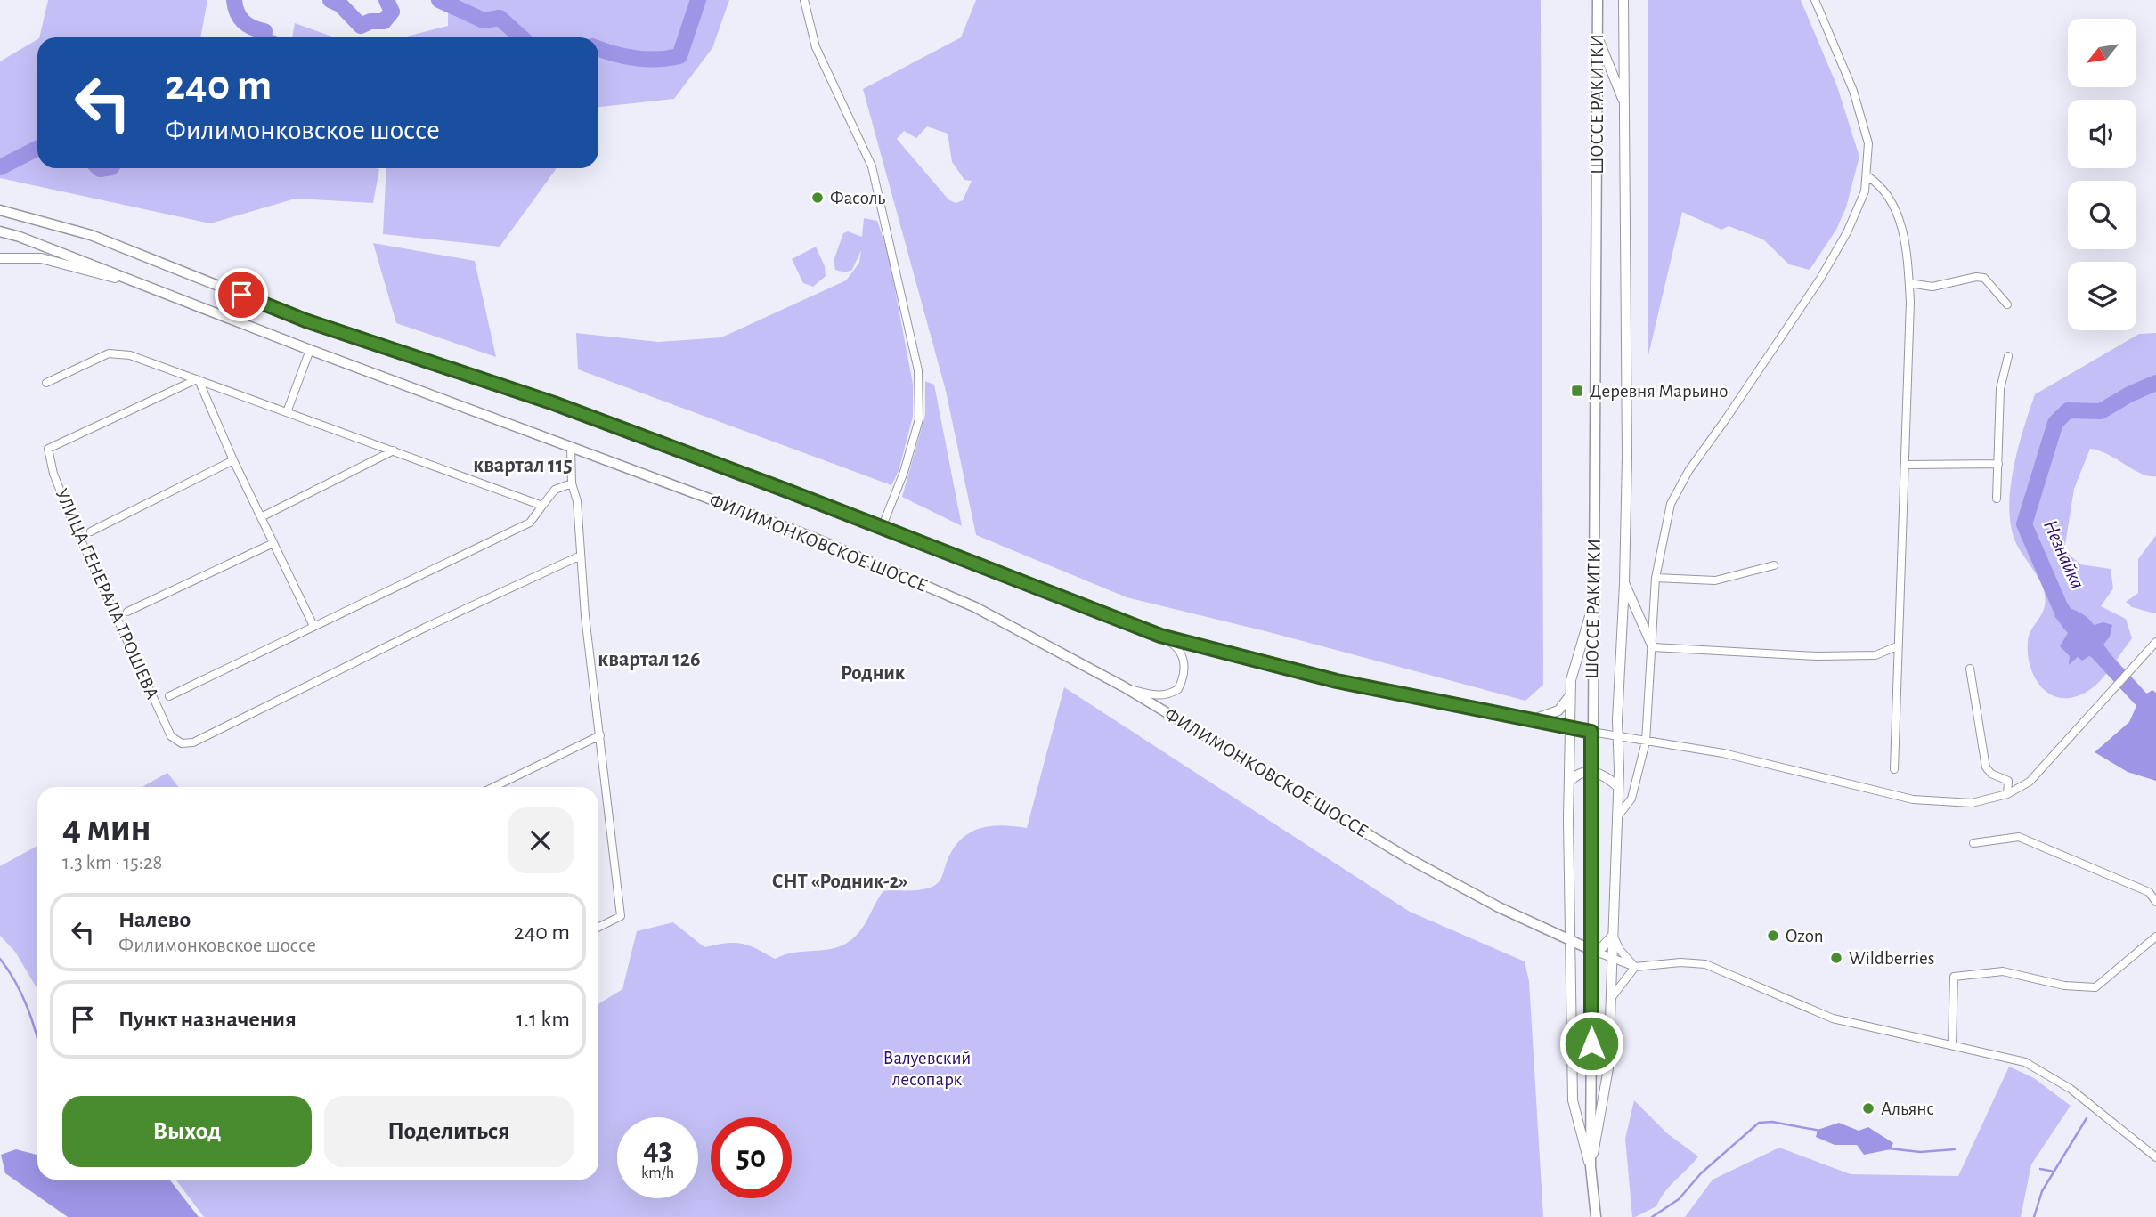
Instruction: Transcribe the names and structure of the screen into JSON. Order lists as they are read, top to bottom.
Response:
{
  "streets": {
    "main road": ["ШОССЕ РАКИТКИ", "ФИЛИМОНКОВСКОЕ ШОССЕ"],
    "street": ["УЛИЦА ГЕНЕРАЛА ТРОШЕВА"]
  },
  "crossings": [
    ["ШОССЕ РАКИТКИ", "ФИЛИМОНКОВСКОЕ ШОССЕ"]
  ],
  "districts": [
    "квартал 115",
    "квартал 126",
    "Родник",
    "СНТ «Родник-2»"
  ],
  "water": ["Незнайка"],
  "parks": ["Валуевский лесопарк"],
  "places": {
    "other": [
      "Фасоль",
      "Ozon",
      "Wildberries",
      "Альянс"
    ],
    "transit": ["Деревня Марьино"]
  },
  "north": "bottom left",
  "page": {
    "turn": ["240 m", "Филимонковское шоссе"],
    "heading": ["4 мин", "1.3 km · 15:28"],
    "list": [
      {
        "name": "Налево",
        "note": "Филимонковское шоссе",
        "value": "240 m"
      },
      {
        "name": "Пункт назначения",
        "value": "1.1 km"
      }
    ],
    "buttons": ["Выход", "Поделиться"],
    "speed": "43 km/h",
    "limit": "50"
  }
}
